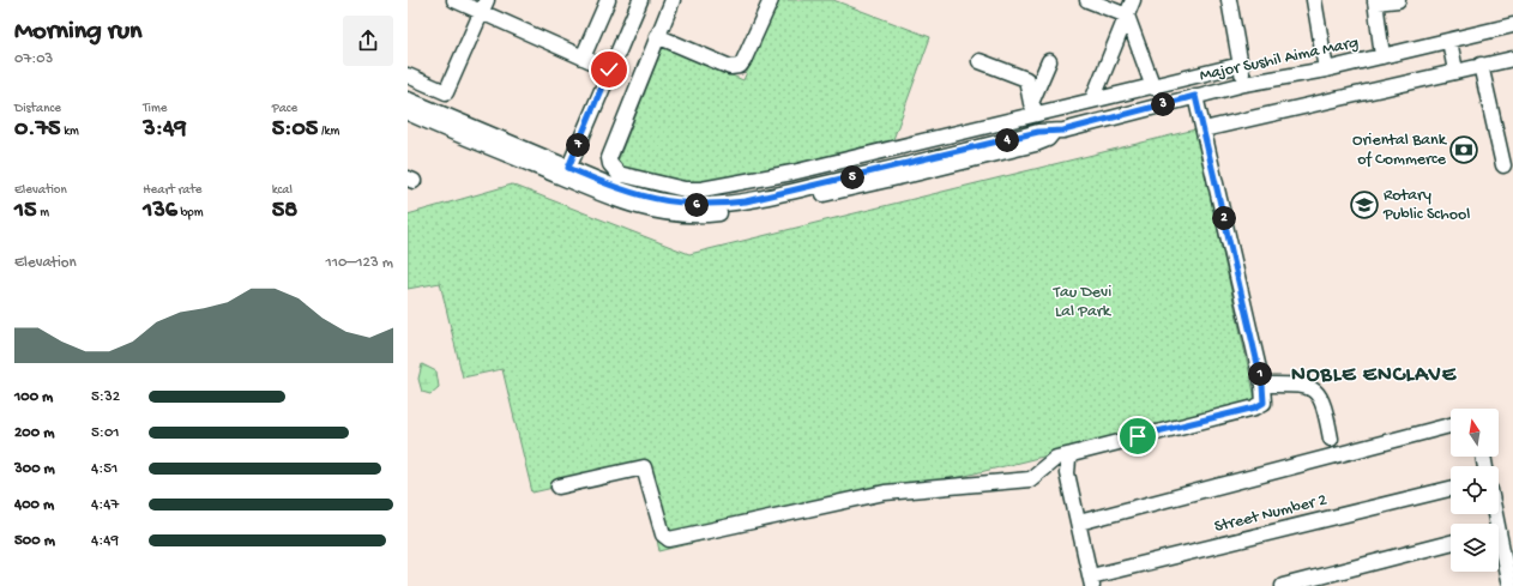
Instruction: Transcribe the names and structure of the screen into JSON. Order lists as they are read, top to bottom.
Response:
{
  "streets": {
    "street": ["Major Sushil Aima Marg", "Street Number 2"]
  },
  "districts": ["NOBLE ENCLAVE"],
  "parks": ["Tau Devi Lal Park"],
  "places": {
    "bank": ["Oriental Bank of Commerce"],
    "school or university": ["Rotary Public School"]
  },
  "north": "top",
  "page": {
    "heading": ["Morning run", "07:03"],
    "stats": [
      ["Distance", "0.75 km"],
      ["Time", "3:49"],
      ["Pace", "5:05 /km"],
      ["Elevation", "15 m"],
      ["Heart rate", "136 bpm"],
      ["kcal", "58"]
    ],
    "pins": [
      "3",
      "4",
      "7",
      "5",
      "6",
      "2",
      "1"
    ],
    "chart": ["Elevation", "110–123 m"],
    "list": [
      {
        "name": "100 m",
        "note": "5:32"
      },
      {
        "name": "200 m",
        "note": "5:01"
      },
      {
        "name": "300 m",
        "note": "4:51"
      },
      {
        "name": "400 m",
        "note": "4:47"
      },
      {
        "name": "500 m",
        "note": "4:49"
      }
    ]
  }
}
